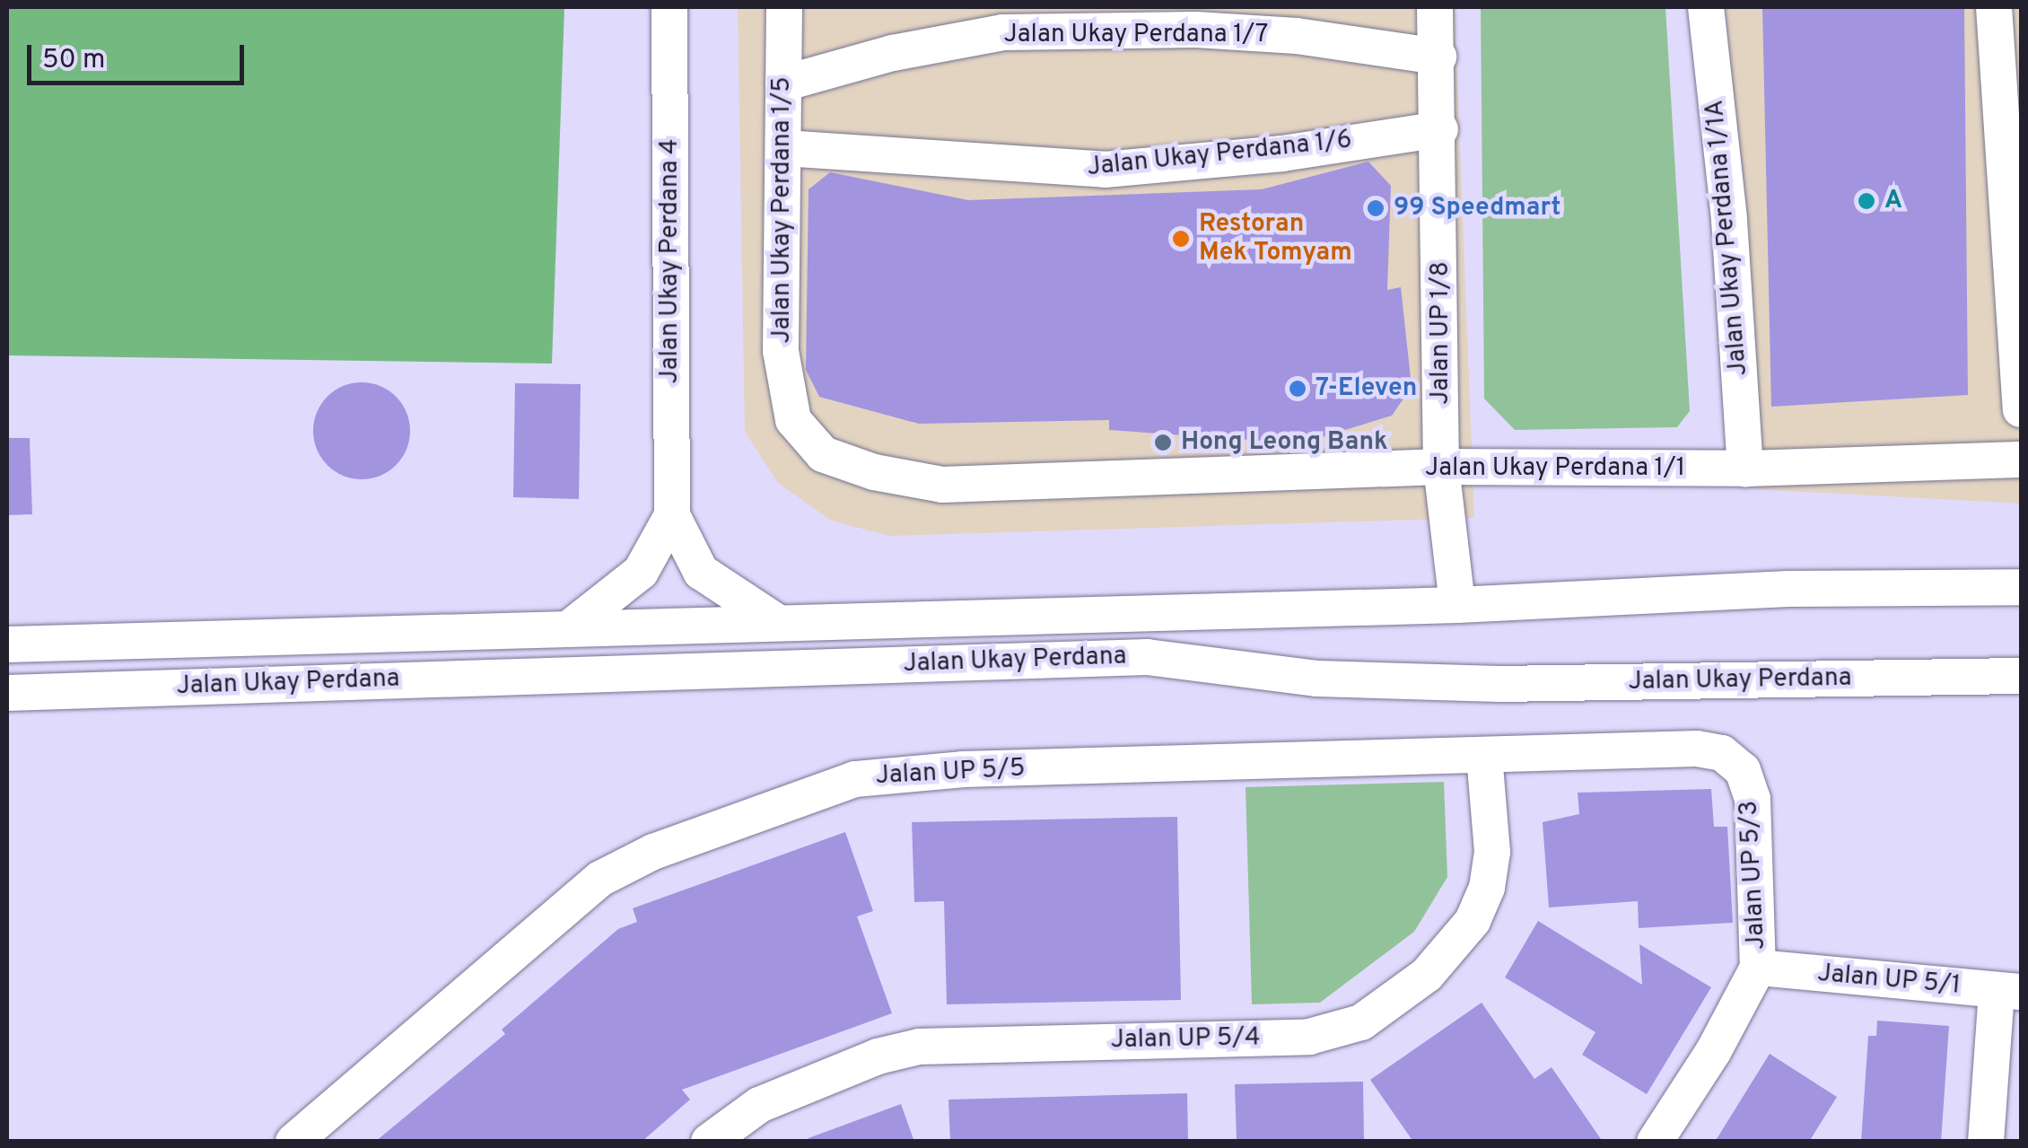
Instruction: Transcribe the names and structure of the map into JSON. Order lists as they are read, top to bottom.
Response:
{
  "streets": {
    "street": [
      "Jalan Ukay Perdana 1/7",
      "Jalan Ukay Perdana 1/6",
      "Jalan Ukay Perdana 1/5",
      "Jalan Ukay Perdana 1/1A",
      "Jalan Ukay Perdana 4",
      "Jalan UP 1/8",
      "Jalan Ukay Perdana 1/1",
      "Jalan Ukay Perdana",
      "Jalan UP 5/5",
      "Jalan UP 5/3",
      "Jalan UP 5/1",
      "Jalan UP 5/4"
    ]
  },
  "crossings": [
    ["Jalan Ukay Perdana 1/7", "Jalan Ukay Perdana 1/5"],
    ["Jalan Ukay Perdana 1/7", "Jalan UP 1/8"],
    ["Jalan Ukay Perdana 1/6", "Jalan Ukay Perdana 1/5"],
    ["Jalan Ukay Perdana 1/6", "Jalan UP 1/8"],
    ["Jalan Ukay Perdana 1/5", "Jalan Ukay Perdana 1/1"],
    ["Jalan Ukay Perdana 1/1A", "Jalan Ukay Perdana 1/1"],
    ["Jalan Ukay Perdana 4", "Jalan Ukay Perdana"],
    ["Jalan UP 1/8", "Jalan Ukay Perdana 1/1"],
    ["Jalan UP 1/8", "Jalan Ukay Perdana"],
    ["Jalan UP 5/5", "Jalan UP 5/3"],
    ["Jalan UP 5/5", "Jalan UP 5/4"],
    ["Jalan UP 5/3", "Jalan UP 5/1"]
  ],
  "places": [
    "A",
    "99 Speedmart",
    "Restoran Mek Tomyam",
    "7-Eleven",
    "Hong Leong Bank"
  ],
  "scale_bar": "50 m"
}
